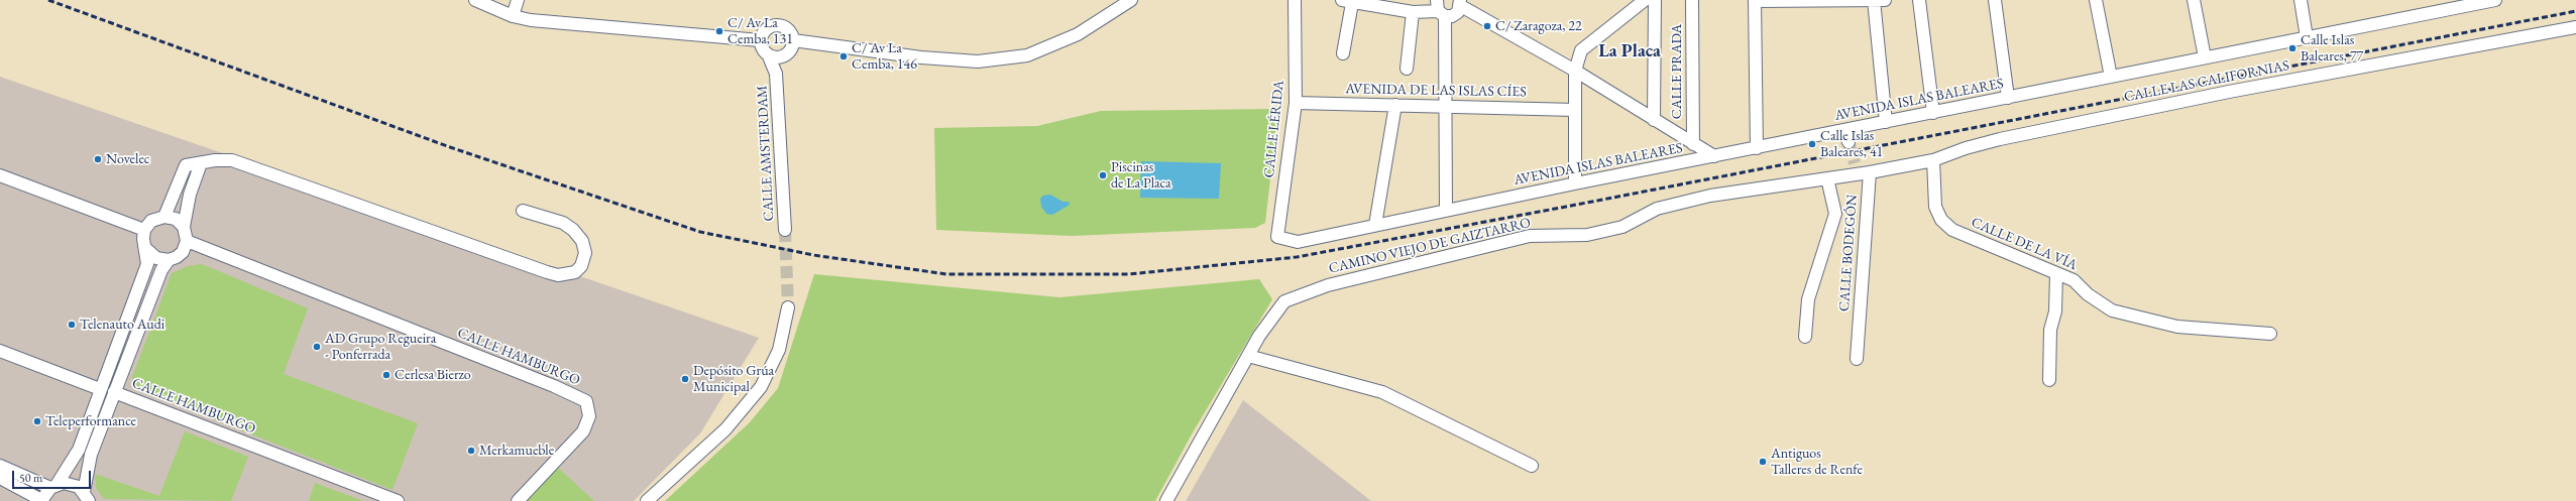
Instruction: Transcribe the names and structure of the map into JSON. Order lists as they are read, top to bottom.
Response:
{
  "streets": {
    "street": [
      "CALLE PRADA",
      "CALLE LAS CALIFORNIAS",
      "AVENIDA DE LAS ISLAS CÍES",
      "AVENIDA ISLAS BALEARES",
      "CALLE LÉRIDA",
      "CALLE AMSTERDAM",
      "CALLE DE LA VÍA",
      "CAMINO VIEJO DE GAIZTARRO",
      "CALLE BODEGÓN",
      "CALLE HAMBURGO"
    ]
  },
  "crossings": [
    ["CALLE LAS CALIFORNIAS", "CALLE DE LA VÍA"],
    ["CALLE LAS CALIFORNIAS", "CAMINO VIEJO DE GAIZTARRO"],
    ["CALLE LAS CALIFORNIAS", "CALLE BODEGÓN"],
    ["AVENIDA DE LAS ISLAS CÍES", "CALLE LÉRIDA"],
    ["AVENIDA ISLAS BALEARES", "CALLE LÉRIDA"],
    ["CAMINO VIEJO DE GAIZTARRO", "CALLE BODEGÓN"]
  ],
  "districts": ["La Placa"],
  "places": [
    "C/ Zaragoza, 22",
    "C/ Av La Cemba, 131",
    "Calle Islas Baleares, 77",
    "C/ Av La Cemba, 146",
    "Calle Islas Baleares, 41",
    "Novelec",
    "Piscinas de La Placa",
    "Telenauto Audi",
    "AD Grupo Regueira - Ponferrada",
    "Cerlesa Bierzo",
    "Depósito Grúa Municipal",
    "Teleperformance",
    "Merkamueble",
    "Antiguos Talleres de Renfe"
  ],
  "scale_bar": "50 m"
}
